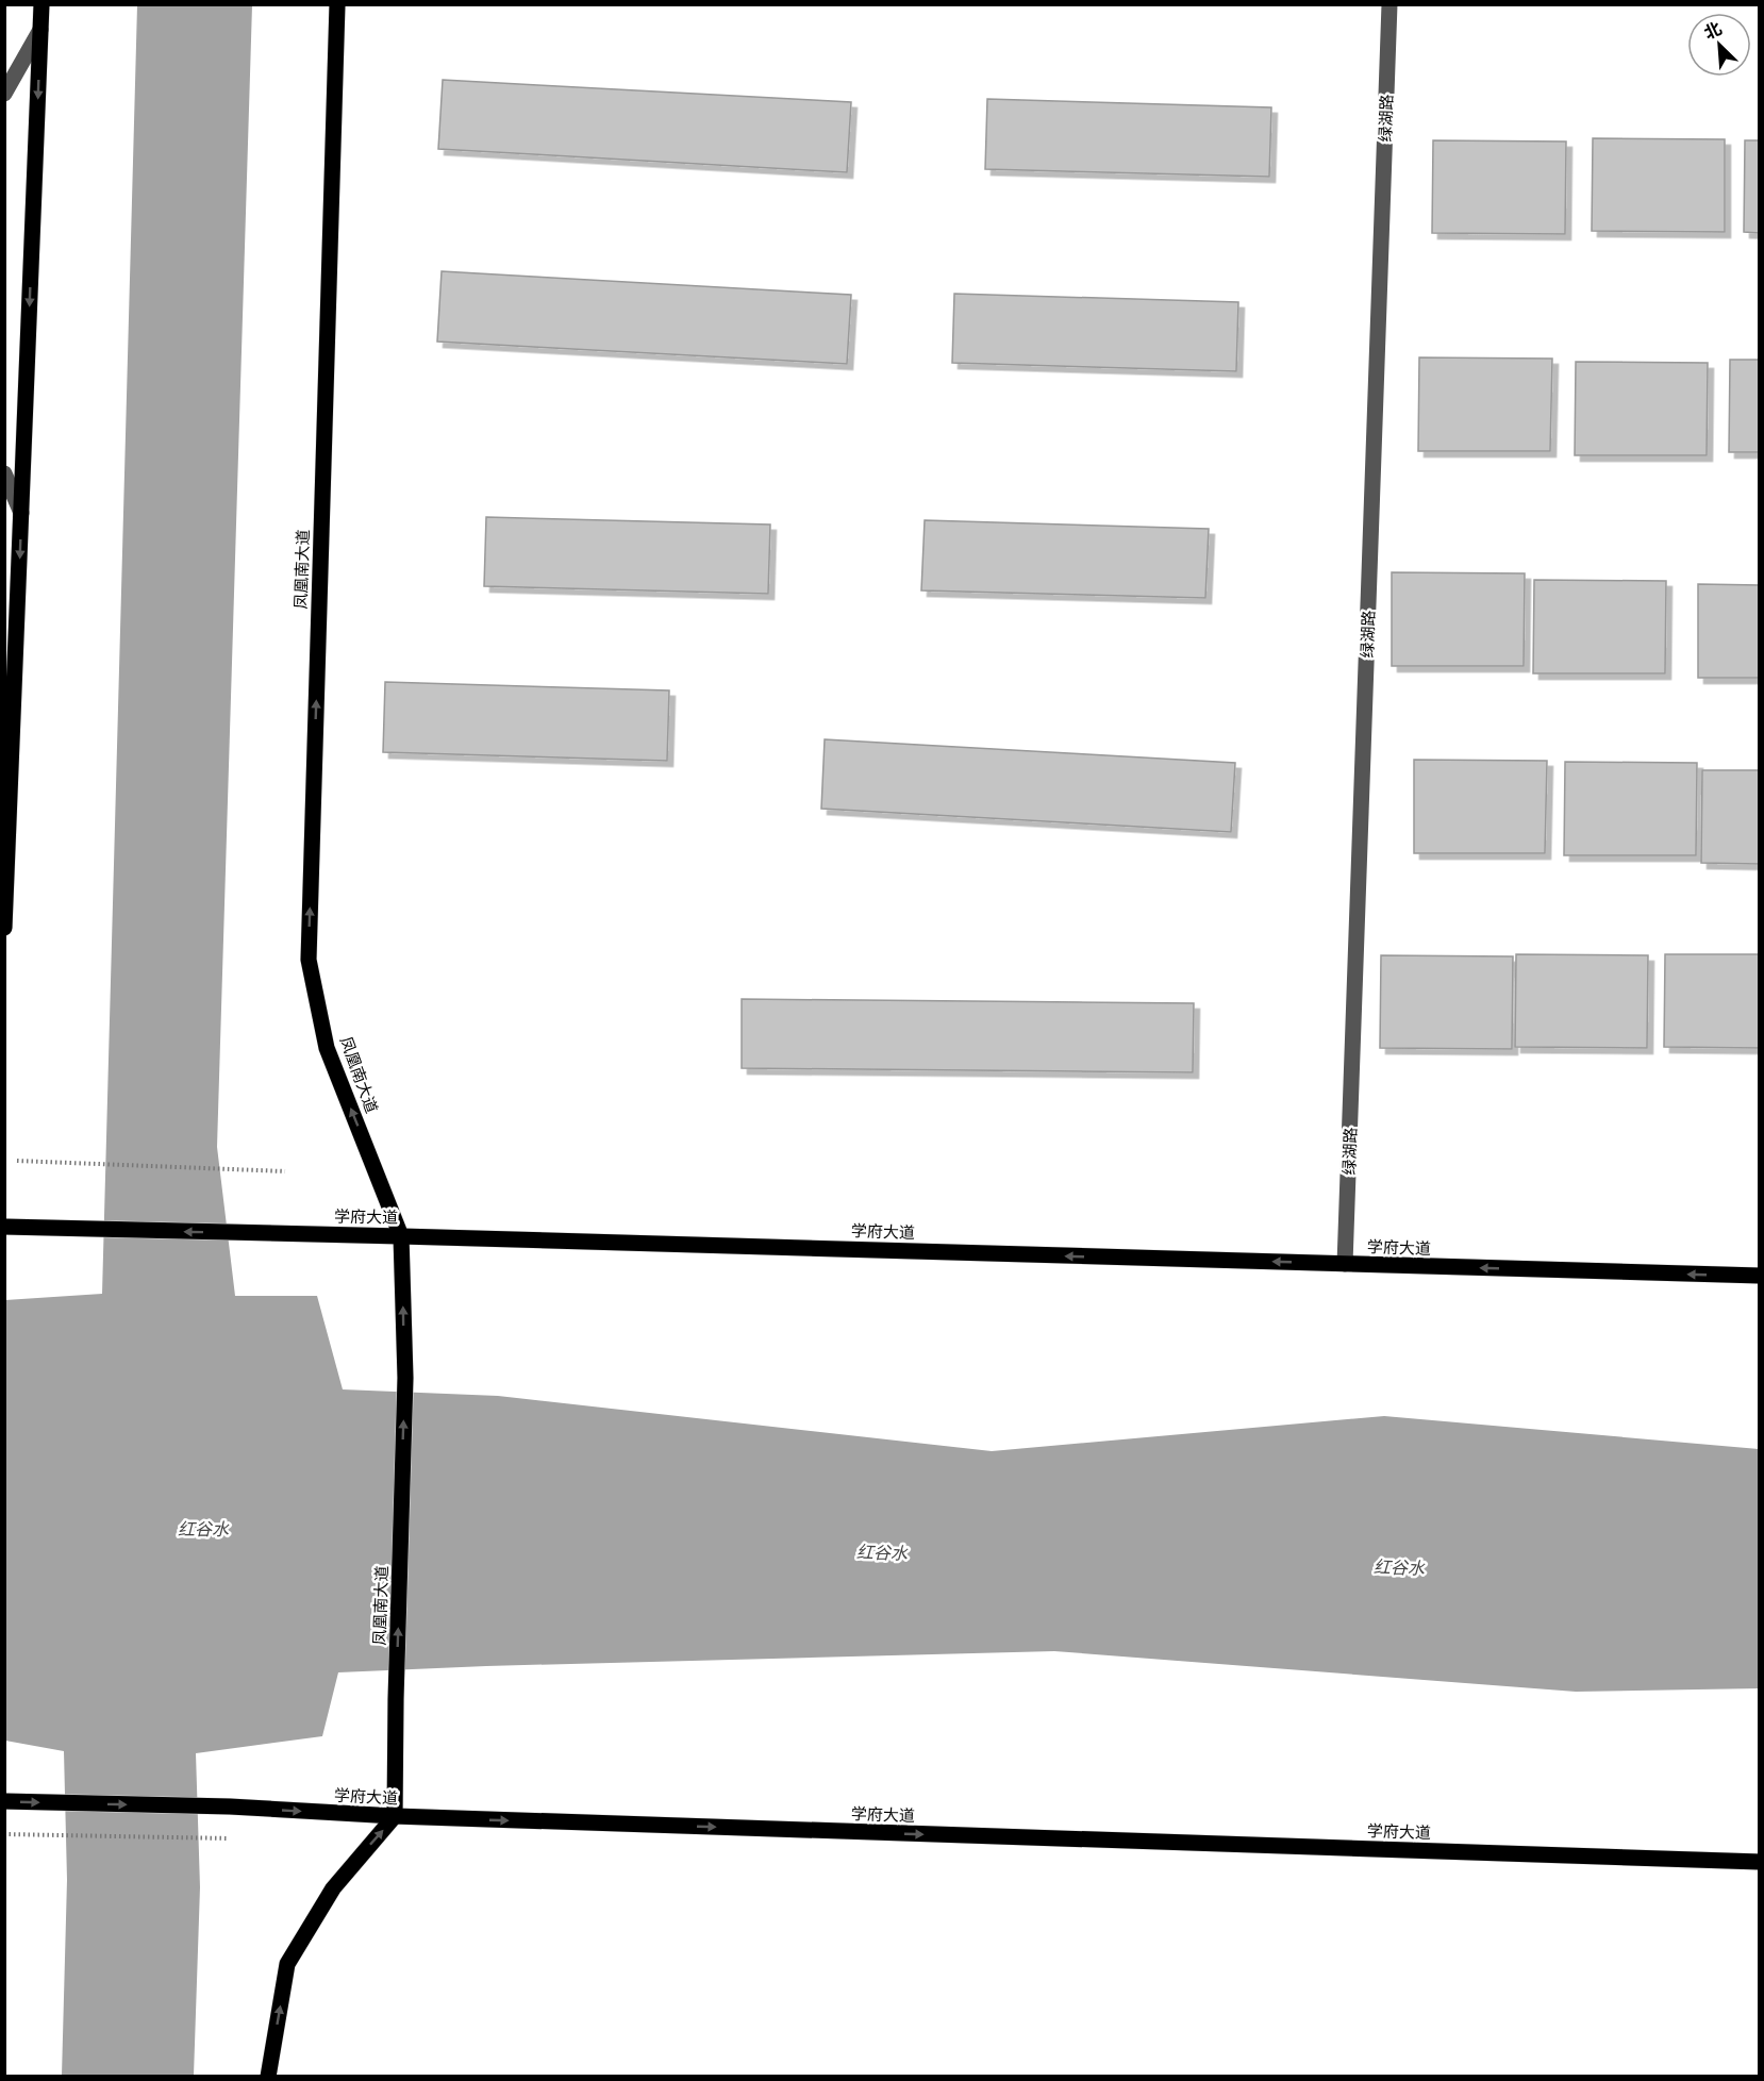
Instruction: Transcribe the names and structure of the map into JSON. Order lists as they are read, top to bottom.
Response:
{
  "streets": {
    "main road": ["凤凰南大道", "学府大道"],
    "street": ["绿湖路"]
  },
  "crossings": [
    ["绿湖路", "学府大道"],
    ["凤凰南大道", "学府大道"]
  ],
  "one_way": ["凤凰南大道"],
  "water": ["红谷水"],
  "north": "top left"
}
